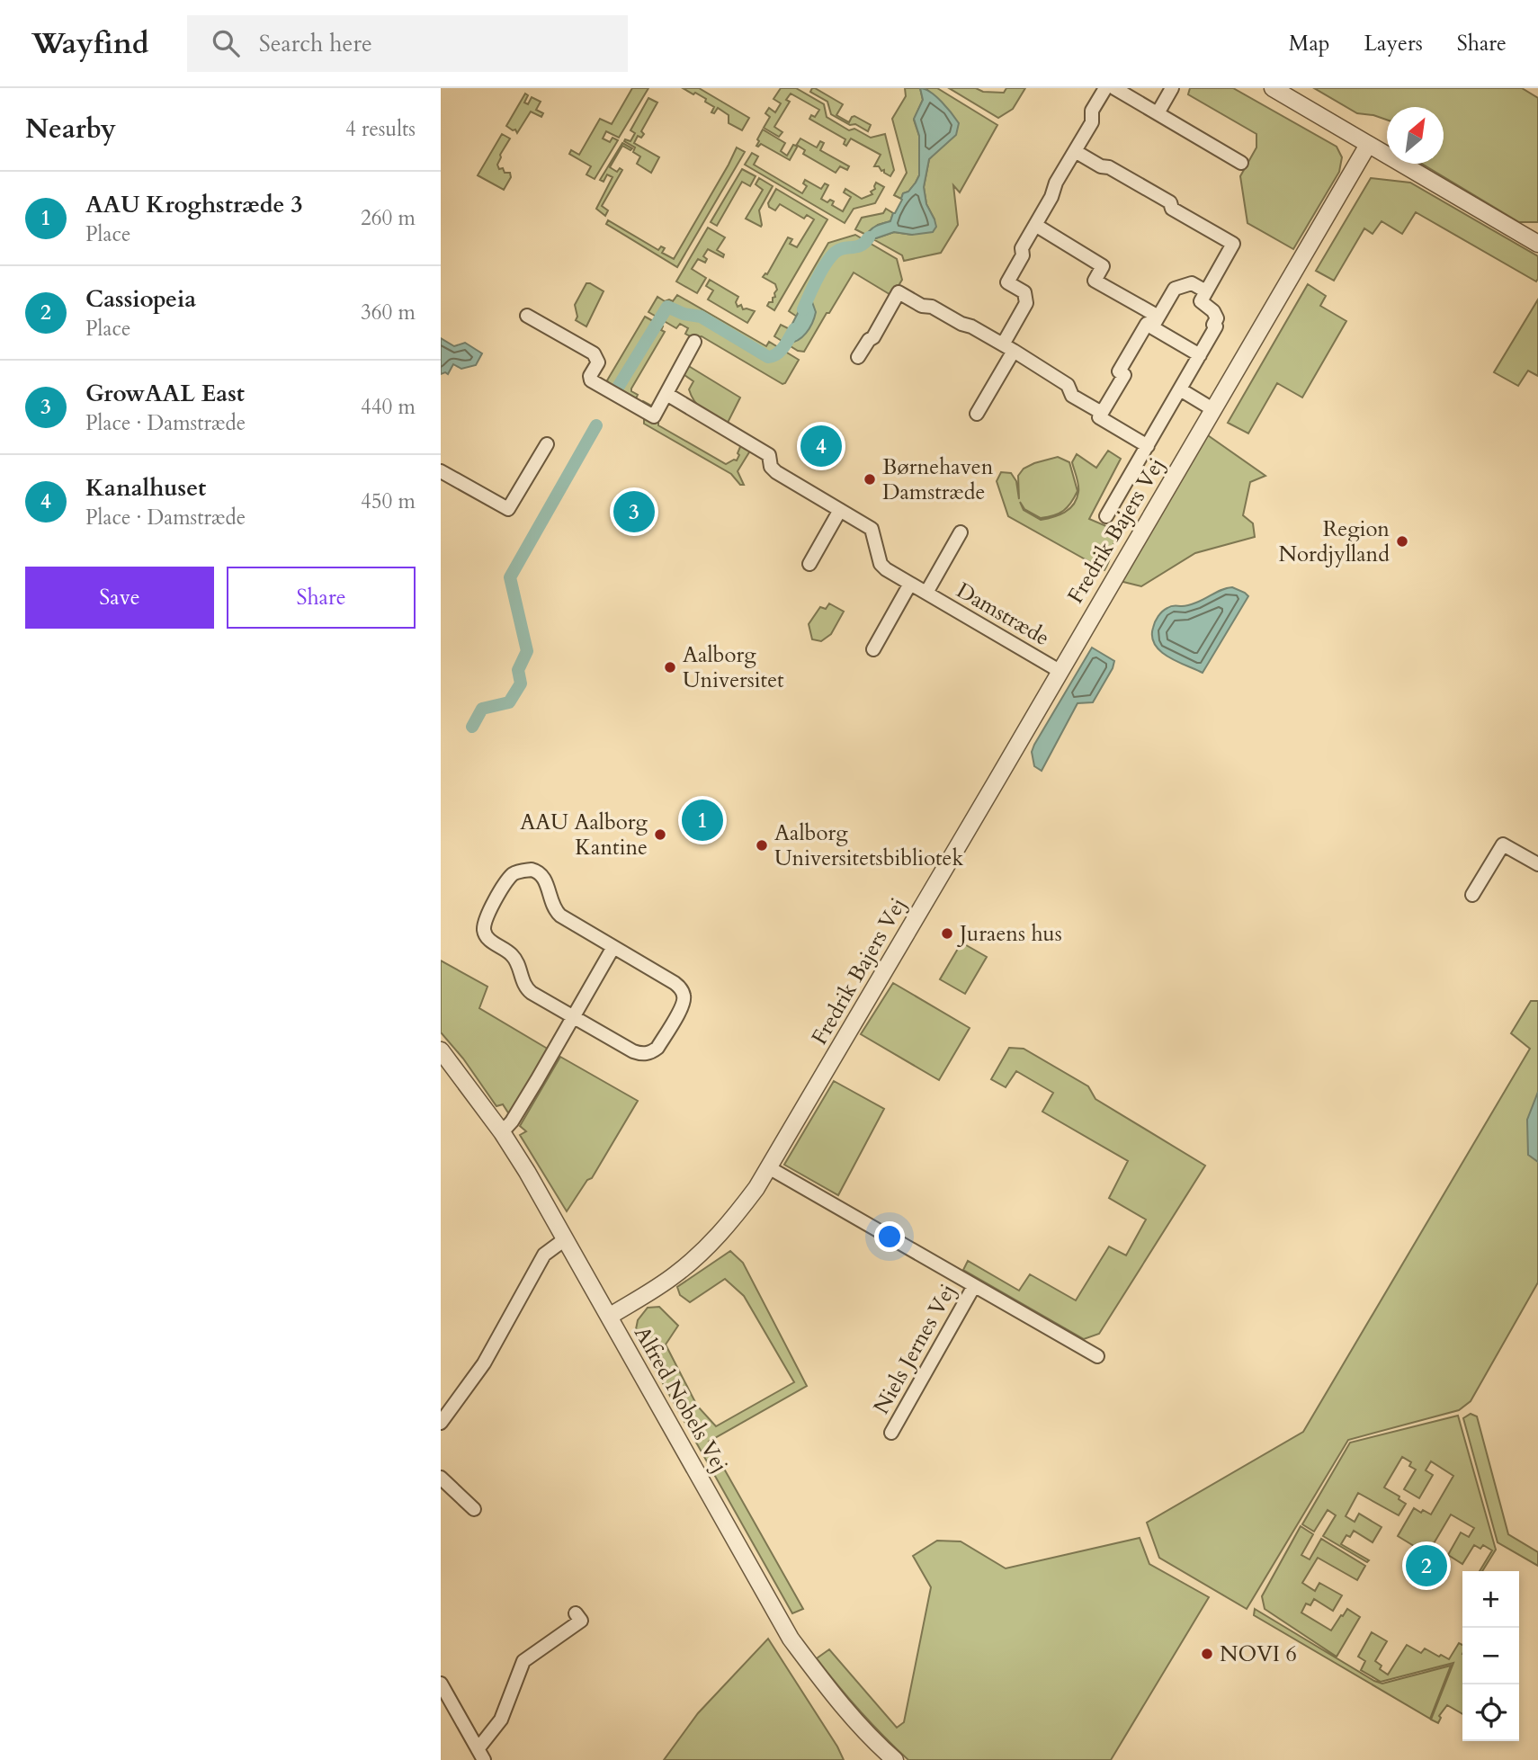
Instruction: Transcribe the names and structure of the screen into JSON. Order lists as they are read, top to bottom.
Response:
{
  "streets": {
    "street": [
      "Fredrik Bajers Vej",
      "Damstræde",
      "Niels Jernes Vej",
      "Alfred Nobels Vej"
    ]
  },
  "crossings": [
    ["Fredrik Bajers Vej", "Damstræde"],
    ["Fredrik Bajers Vej", "Niels Jernes Vej"],
    ["Fredrik Bajers Vej", "Alfred Nobels Vej"]
  ],
  "places": [
    "Børnehaven Damstræde",
    "Region Nordjylland",
    "Aalborg Universitet",
    "AAU Aalborg Kantine",
    "Aalborg Universitetsbibliotek",
    "Juraens hus",
    "NOVI 6"
  ],
  "north": "top right",
  "page": {
    "header": "Wayfind",
    "search": "Search here",
    "nav": ["Map", "Layers", "Share"],
    "heading": ["Nearby", "4 results"],
    "list": [
      {
        "mark": "1",
        "name": "AAU Kroghstræde 3",
        "note": "Place",
        "value": "260 m"
      },
      {
        "mark": "2",
        "name": "Cassiopeia",
        "note": "Place",
        "value": "360 m"
      },
      {
        "mark": "3",
        "name": "GrowAAL East",
        "note": "Place · Damstræde",
        "value": "440 m"
      },
      {
        "mark": "4",
        "name": "Kanalhuset",
        "note": "Place · Damstræde",
        "value": "450 m"
      }
    ],
    "pins": [
      "4",
      "3",
      "1",
      "2"
    ],
    "buttons": ["Save", "Share"],
    "map_buttons": ["+", "−"]
  }
}
